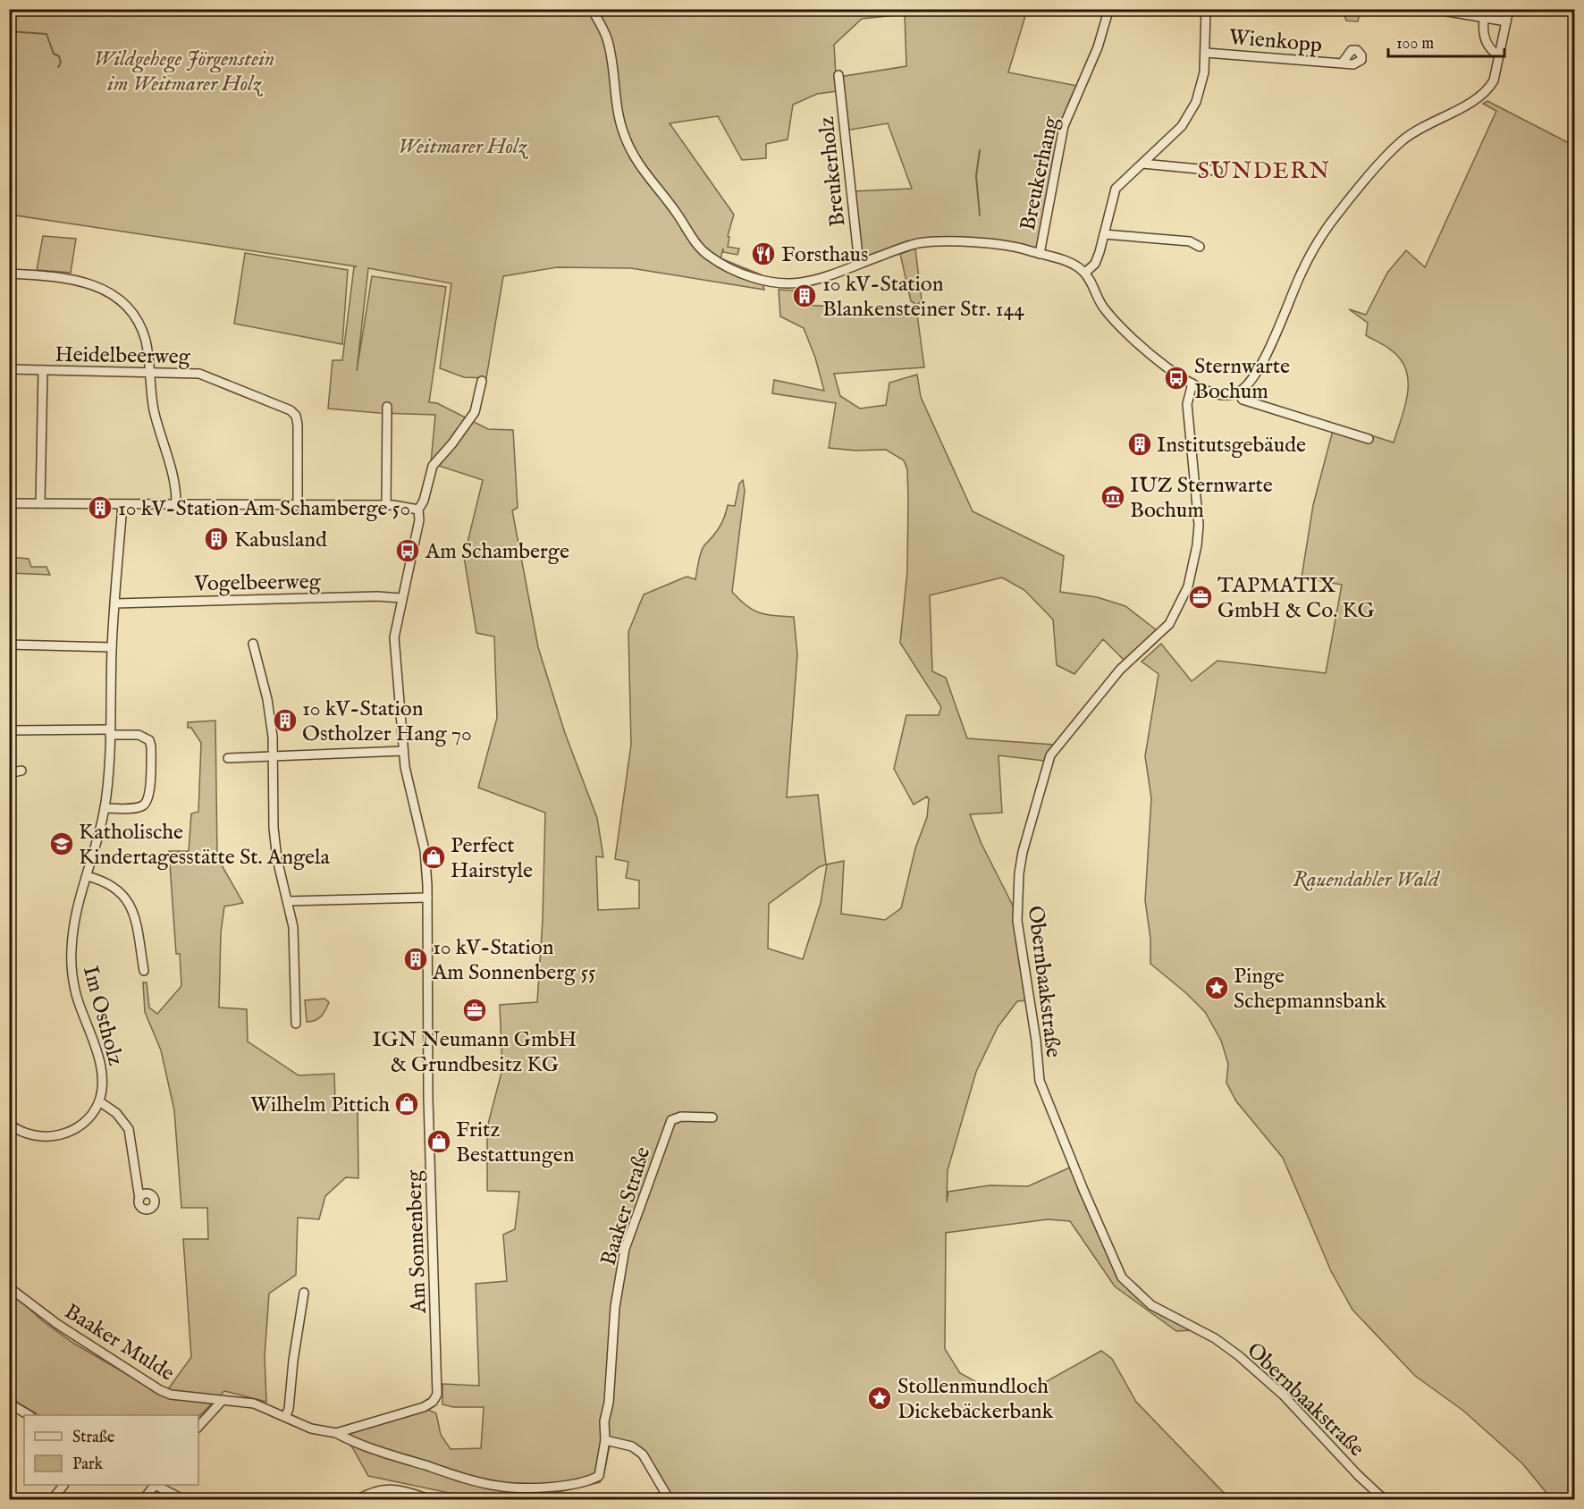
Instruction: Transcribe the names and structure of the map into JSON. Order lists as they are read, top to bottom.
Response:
{
  "streets": {
    "street": [
      "Wienkopp",
      "Breukerholz",
      "Breukerhang",
      "Heidelbeerweg",
      "Vogelbeerweg",
      "Obernbaakstraße",
      "Im Ostholz",
      "Baaker Straße",
      "Am Sonnenberg",
      "Baaker Mulde"
    ]
  },
  "crossings": [
    ["Vogelbeerweg", "Im Ostholz"],
    ["Vogelbeerweg", "Am Sonnenberg"],
    ["Baaker Straße", "Am Sonnenberg"],
    ["Am Sonnenberg", "Baaker Mulde"]
  ],
  "districts": ["SUNDERN"],
  "parks": ["Wildgehege Jörgenstein im Weitmarer Holz", "Weitmarer Holz", "Rauendahler Wald"],
  "places": {
    "restaurant": ["Forsthaus"],
    "building": [
      "10 kV-Station Blankensteiner Str. 144",
      "Institutsgebäude",
      "10 kV-Station Am Schamberge 50",
      "Kabusland",
      "10 kV-Station Ostholzer Hang 70",
      "10 kV-Station Am Sonnenberg 55"
    ],
    "bus stop": ["Sternwarte Bochum", "Am Schamberge"],
    "museum": ["IUZ Sternwarte Bochum"],
    "office": ["TAPMATIX GmbH & Co. KG", "IGN Neumann GmbH & Grundbesitz KG"],
    "school or university": ["Katholische Kindertagesstätte St. Angela"],
    "shop": ["Perfect Hairstyle", "Wilhelm Pittich", "Fritz Bestattungen"],
    "place": ["Pinge Schepmannsbank", "Stollenmundloch Dickebäckerbank"]
  },
  "legend": ["Straße", "Park"],
  "scale_bar": "100 m"
}
